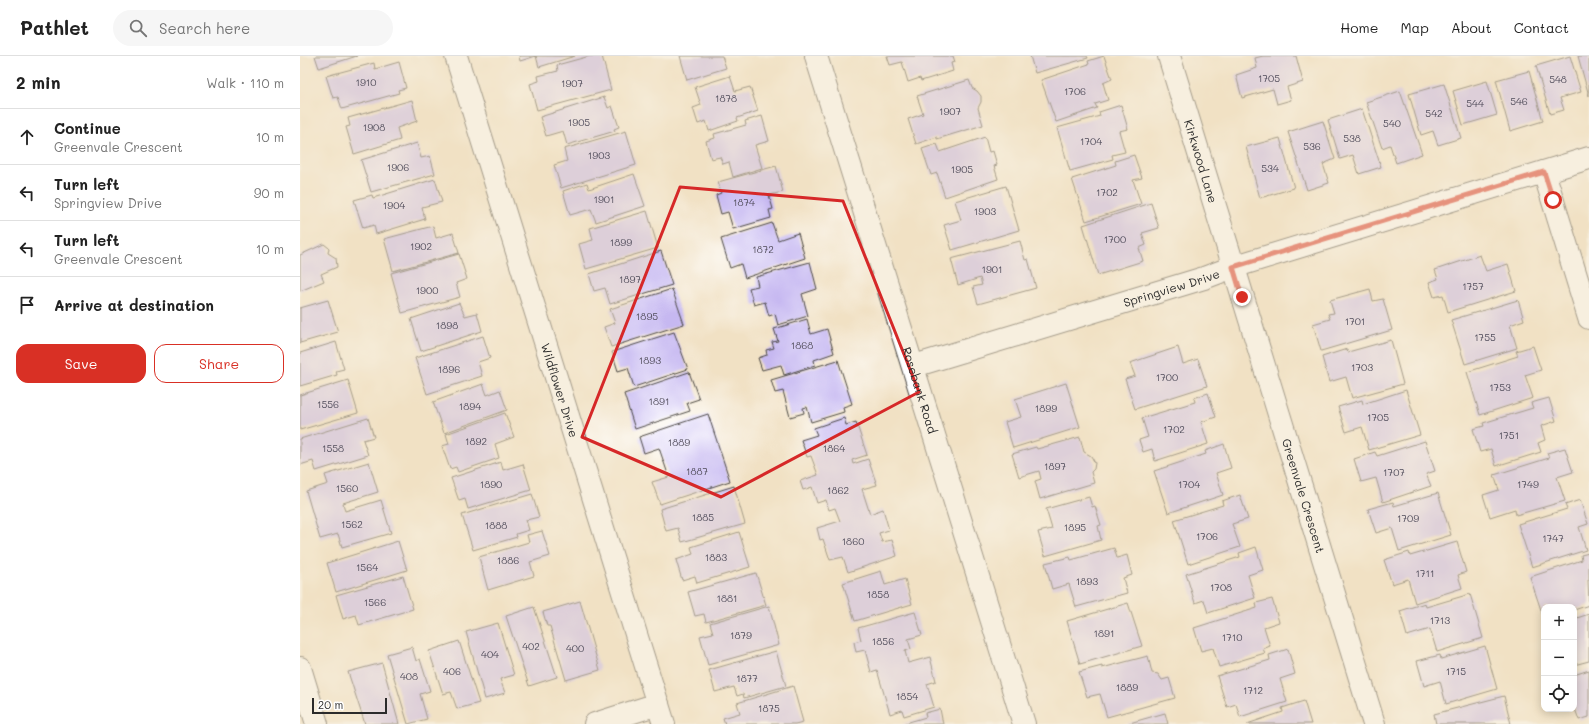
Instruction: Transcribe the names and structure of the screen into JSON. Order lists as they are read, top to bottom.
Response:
{
  "streets": {
    "street": [
      "Kirkwood Lane",
      "Springview Drive",
      "Wildflower Drive",
      "Rosebank Road",
      "Greenvale Crescent"
    ]
  },
  "crossings": [
    ["Kirkwood Lane", "Springview Drive"],
    ["Kirkwood Lane", "Greenvale Crescent"],
    ["Springview Drive", "Rosebank Road"],
    ["Springview Drive", "Greenvale Crescent"]
  ],
  "house_numbers": [
    "1705",
    "548",
    "1910",
    "1907",
    "1706",
    "1878",
    "546",
    "544",
    "1907",
    "542",
    "1905",
    "540",
    "1908",
    "538",
    "1704",
    "536",
    "1903",
    "1906",
    "534",
    "1905",
    "1702",
    "1901",
    "1874",
    "1904",
    "1903",
    "1700",
    "1899",
    "1902",
    "1872",
    "1901",
    "1897",
    "1757",
    "1900",
    "1895",
    "1701",
    "1898",
    "1755",
    "1868",
    "1893",
    "1703",
    "1896",
    "1700",
    "1753",
    "1891",
    "1556",
    "1894",
    "1899",
    "1705",
    "1702",
    "1751",
    "1892",
    "1889",
    "1558",
    "1864",
    "1897",
    "1887",
    "1707",
    "1890",
    "1704",
    "1749",
    "1560",
    "1862",
    "1885",
    "1709",
    "1562",
    "1888",
    "1895",
    "1706",
    "1747",
    "1860",
    "1883",
    "1886",
    "1564",
    "1711",
    "1893",
    "1708",
    "1858",
    "1881",
    "1566",
    "1713",
    "1891",
    "1879",
    "1710",
    "1856",
    "402",
    "400",
    "404",
    "406",
    "1715",
    "408",
    "1877",
    "1889",
    "1712",
    "1854",
    "1875"
  ],
  "scale_bar": "20 m",
  "page": {
    "header": "Pathlet",
    "search": "Search here",
    "nav": [
      "Home",
      "Map",
      "About",
      "Contact"
    ],
    "heading": ["2 min", "Walk · 110 m"],
    "list": [
      ["Continue", "Greenvale Crescent", "10 m"],
      ["Turn left", "Springview Drive", "90 m"],
      ["Turn left", "Greenvale Crescent", "10 m"],
      "Arrive at destination"
    ],
    "buttons": ["Save", "Share"],
    "map_buttons": ["+", "−"],
    "scale": "20 m"
  }
}
